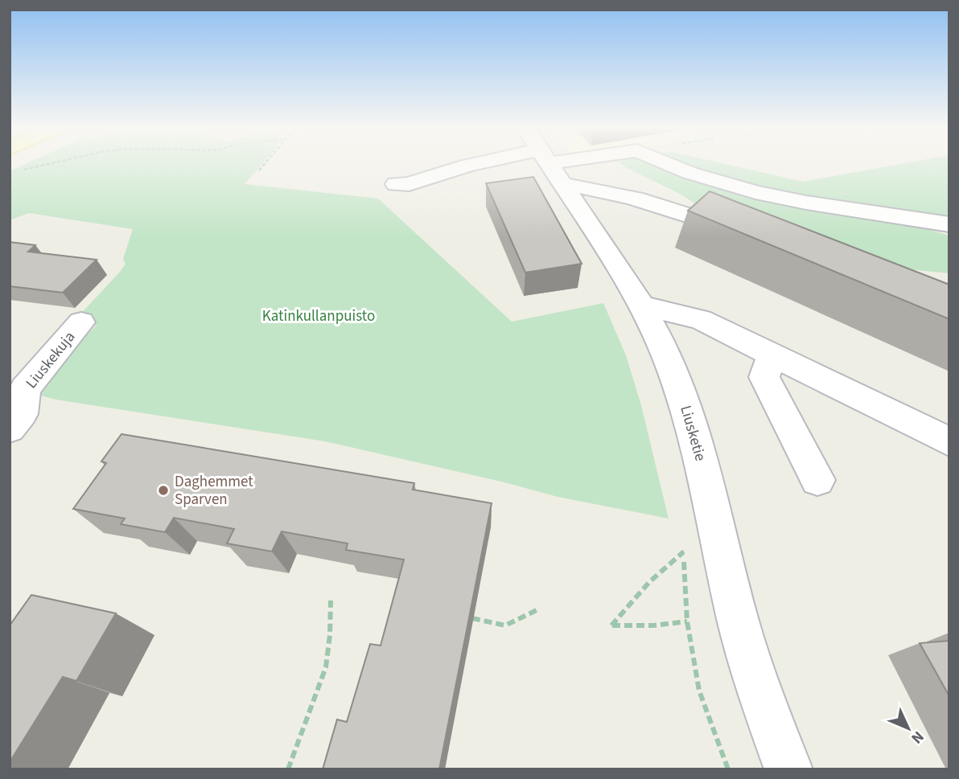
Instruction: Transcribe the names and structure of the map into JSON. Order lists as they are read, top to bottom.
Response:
{
  "streets": {
    "street": ["Liuskekuja", "Liusketie"]
  },
  "parks": ["Katinkullanpuisto"],
  "places": ["Daghemmet Sparven"],
  "north": "bottom right"
}
